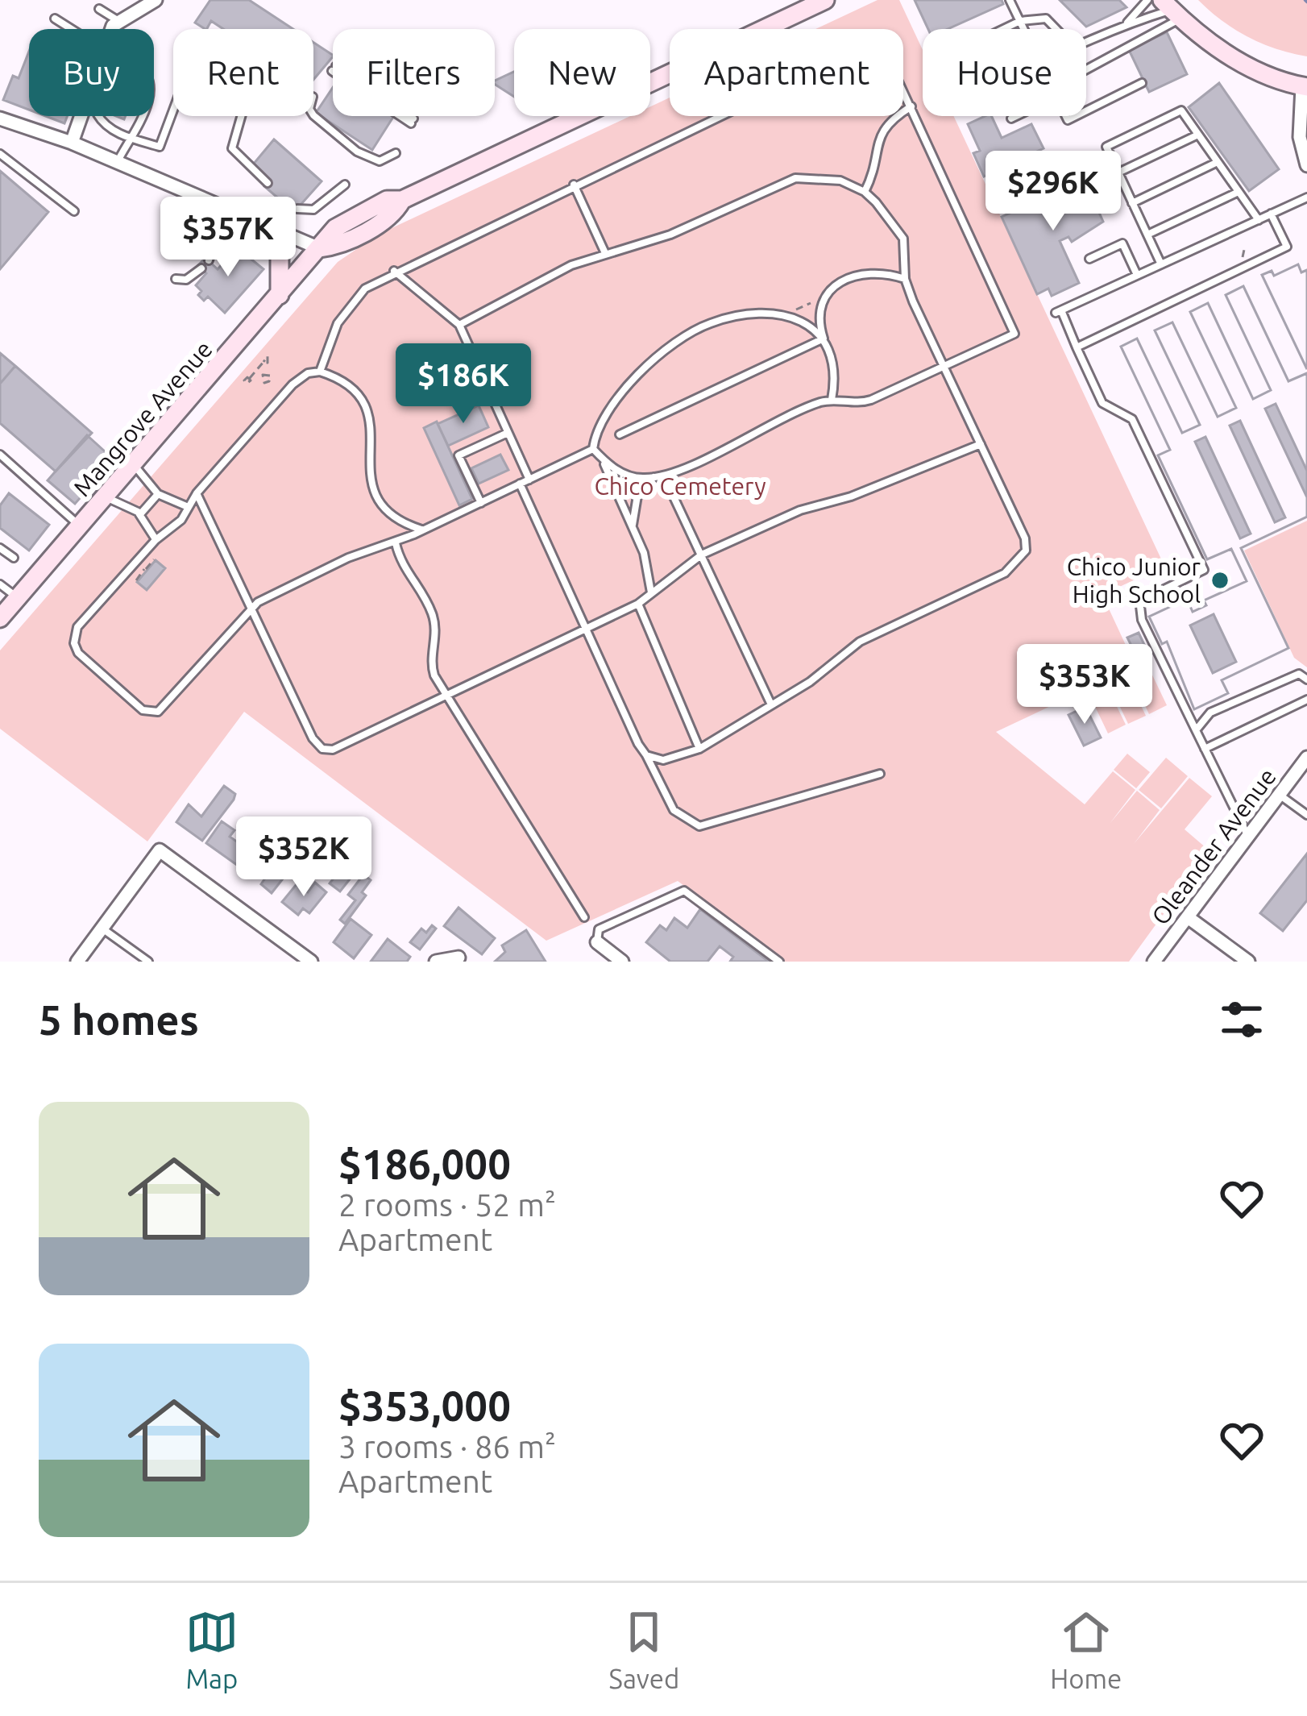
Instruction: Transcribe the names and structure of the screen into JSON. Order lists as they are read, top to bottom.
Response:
{
  "streets": {
    "street": ["Mangrove Avenue", "Oleander Avenue"]
  },
  "parks": ["Chico Cemetery"],
  "places": ["Chico Junior High School"],
  "page": {
    "chip": [
      "Buy",
      "Rent",
      "Filters",
      "New",
      "Apartment",
      "House"
    ],
    "price": [
      "$296K",
      "$357K",
      "$186K",
      "$353K",
      "$352K"
    ],
    "heading": "5 homes",
    "list": [
      {
        "name": "$186,000",
        "note": "2 rooms · 52 m² · Apartment"
      },
      {
        "name": "$353,000",
        "note": "3 rooms · 86 m² · Apartment"
      }
    ],
    "tabs": ["Map", "Saved", "Home"]
  }
}
